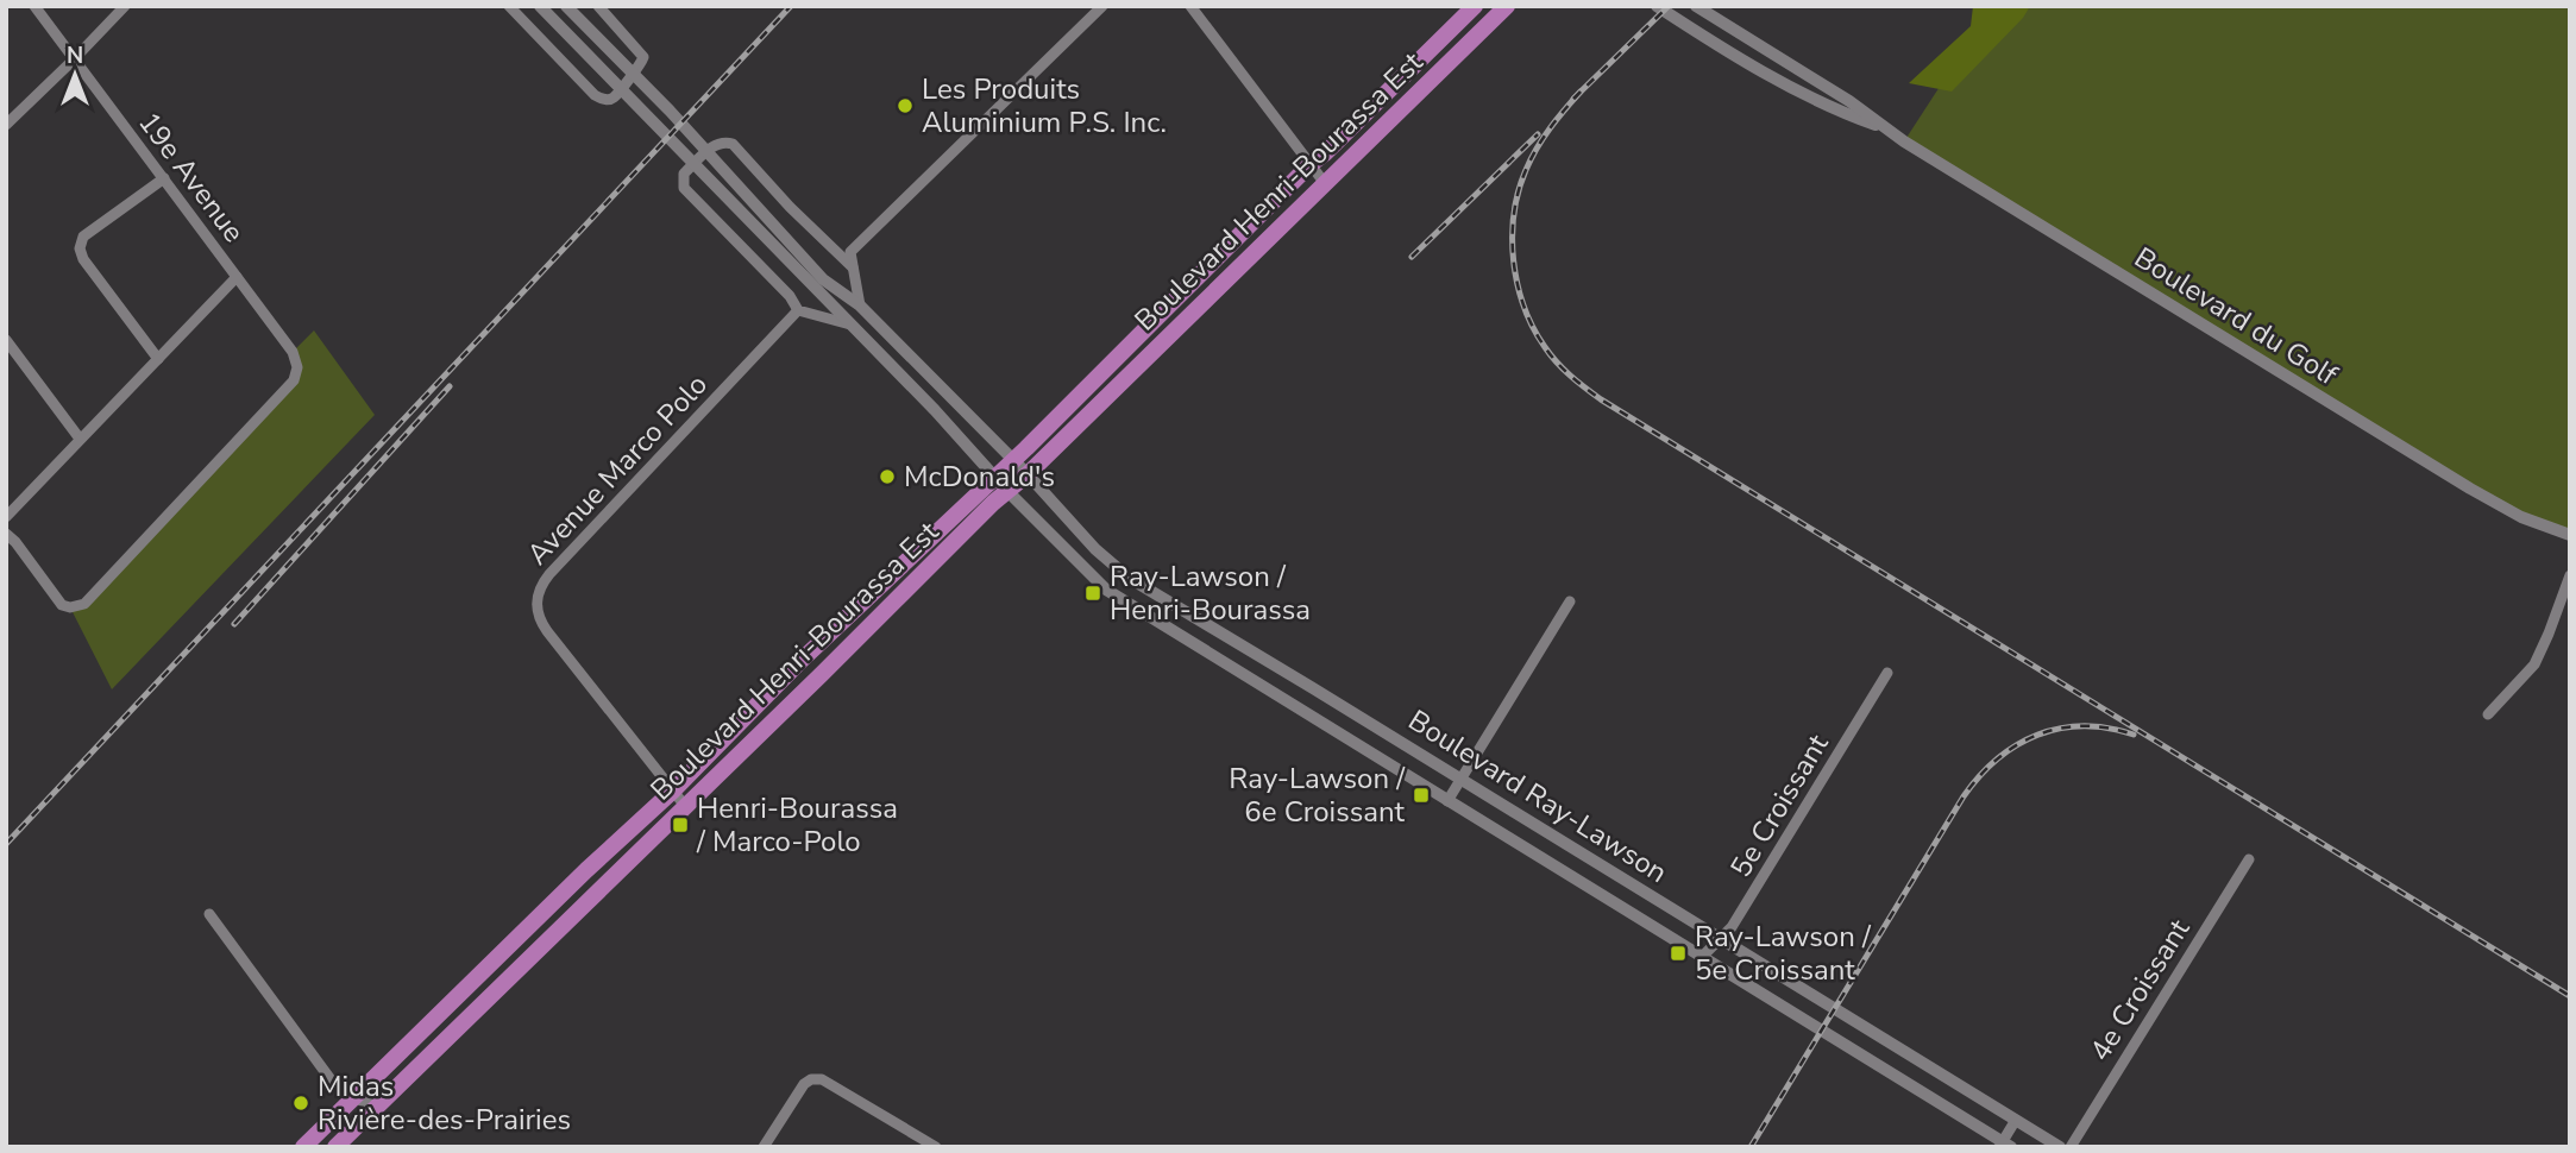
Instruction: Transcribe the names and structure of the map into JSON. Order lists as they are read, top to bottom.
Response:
{
  "streets": {
    "main road": ["Boulevard Henri-Bourassa Est"],
    "street": [
      "19e Avenue",
      "Boulevard du Golf",
      "Avenue Marco Polo",
      "Boulevard Ray-Lawson",
      "5e Croissant",
      "4e Croissant"
    ]
  },
  "crossings": [
    ["Boulevard Henri-Bourassa Est", "Avenue Marco Polo"],
    ["Boulevard Henri-Bourassa Est", "Boulevard Ray-Lawson"],
    ["Boulevard Ray-Lawson", "5e Croissant"]
  ],
  "places": {
    "other": ["Les Produits Aluminium P.S. Inc.", "McDonald's", "Midas Rivière-des-Prairies"],
    "transit": [
      "Ray-Lawson / Henri-Bourassa",
      "Ray-Lawson / 6e Croissant",
      "Henri-Bourassa / Marco-Polo",
      "Ray-Lawson / 5e Croissant"
    ]
  },
  "north": "top"
}
